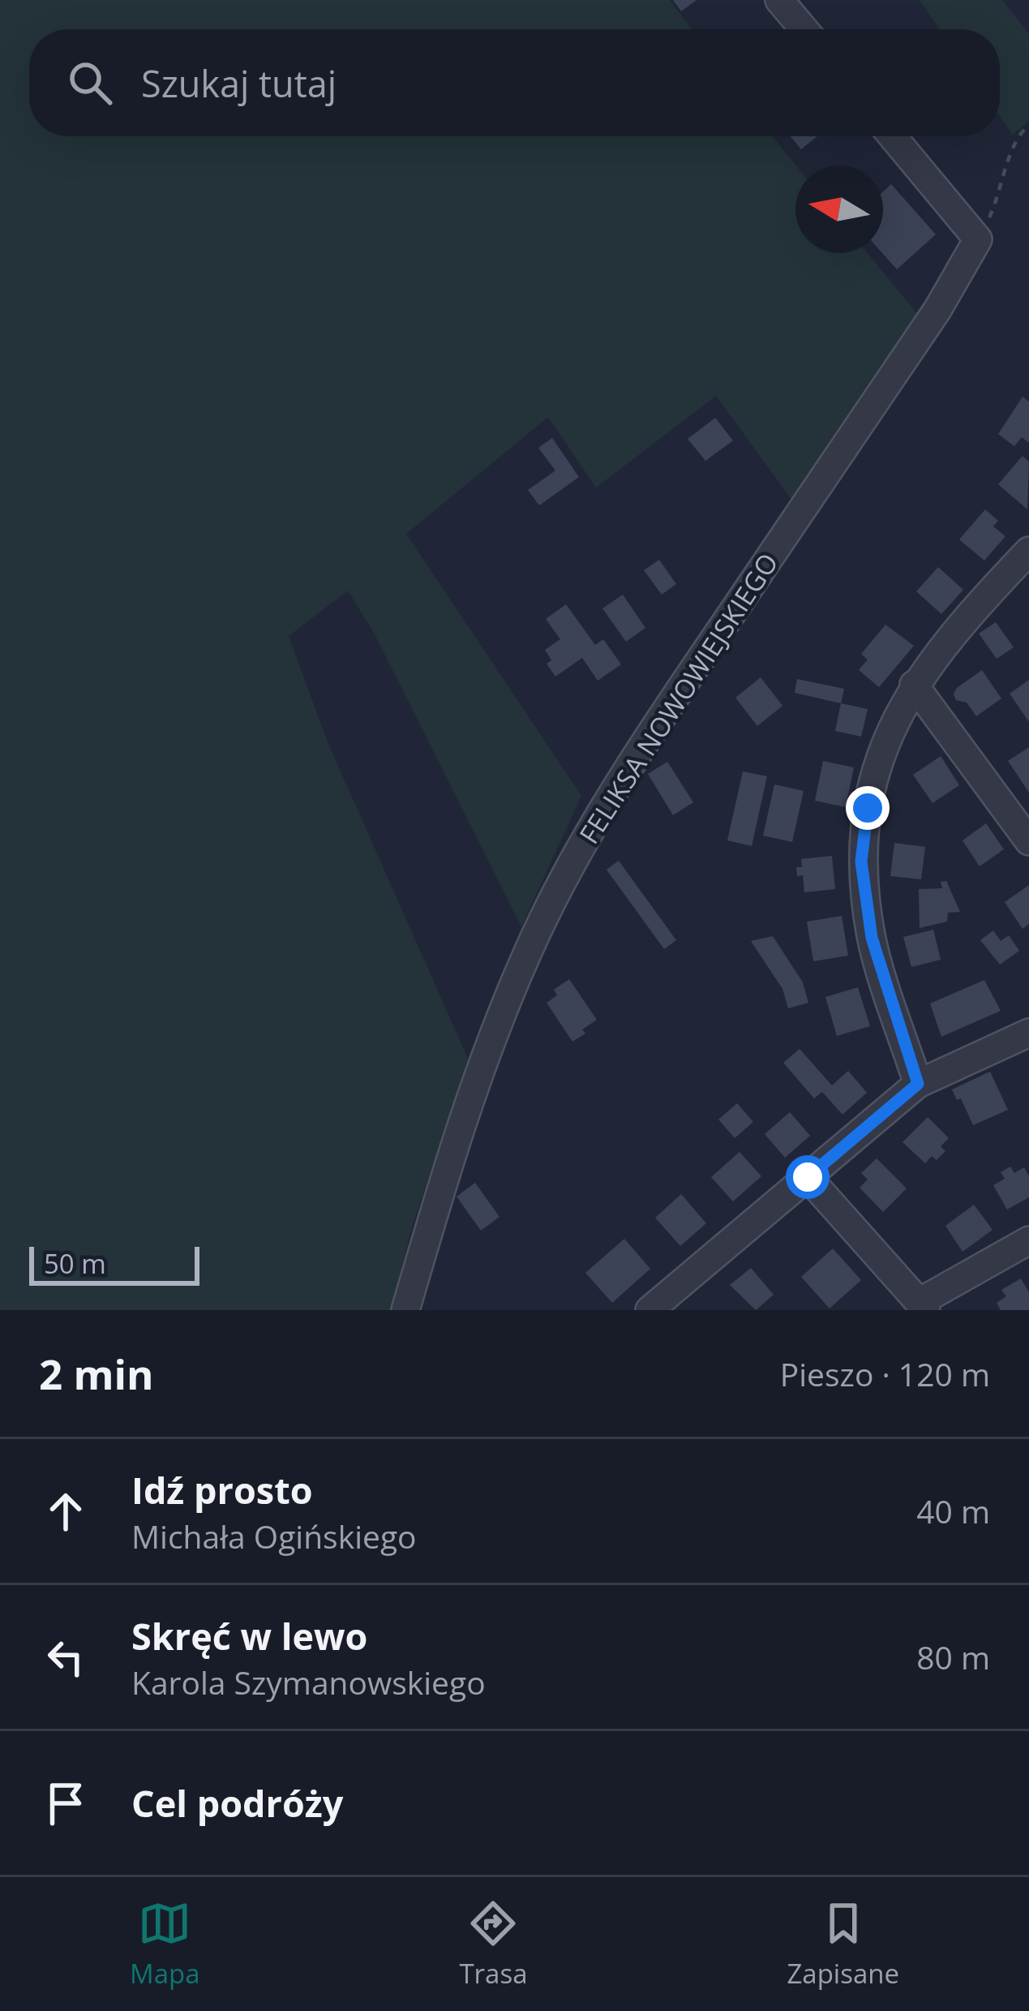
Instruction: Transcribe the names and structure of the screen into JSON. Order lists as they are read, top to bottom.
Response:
{
  "streets": {
    "street": ["FELIKSA NOWOWIEJSKIEGO"]
  },
  "scale_bar": "50 m",
  "north": "left",
  "page": {
    "search": "Szukaj tutaj",
    "scale": "50 m",
    "heading": ["2 min", "Pieszo · 120 m"],
    "list": [
      ["Idź prosto", "Michała Ogińskiego", "40 m"],
      ["Skręć w lewo", "Karola Szymanowskiego", "80 m"],
      "Cel podróży"
    ],
    "nav": ["Mapa", "Trasa", "Zapisane"]
  }
}
